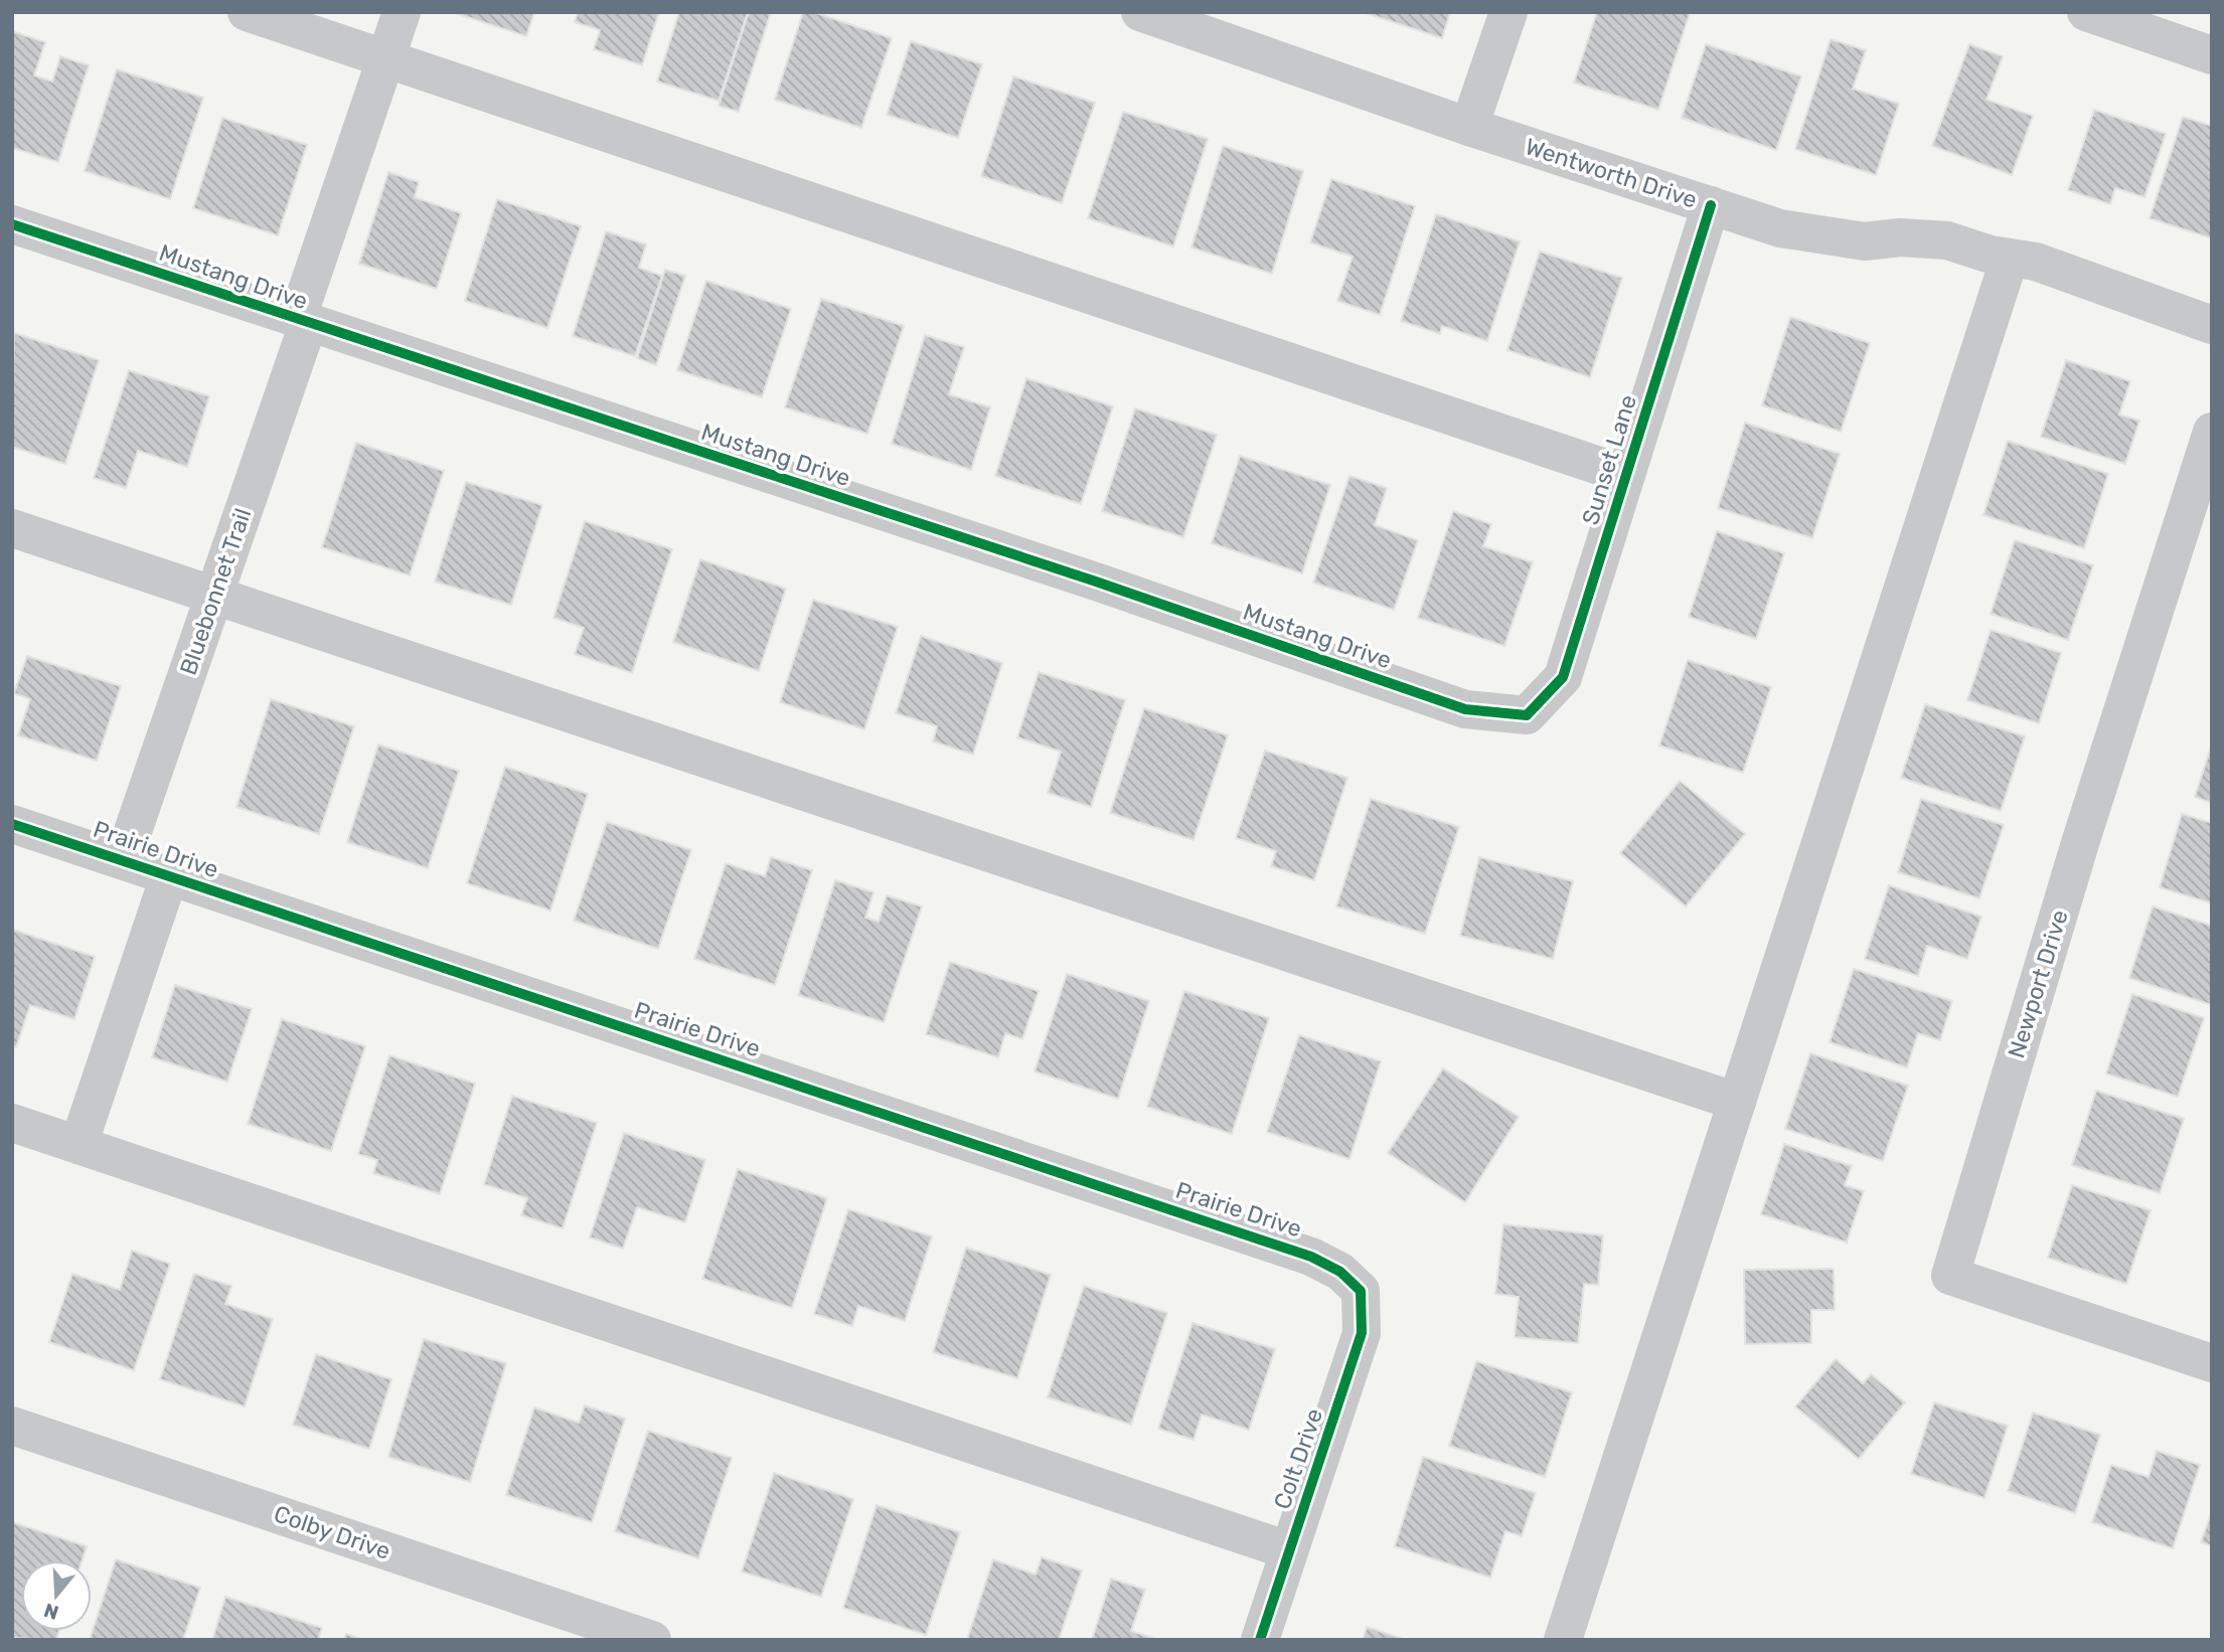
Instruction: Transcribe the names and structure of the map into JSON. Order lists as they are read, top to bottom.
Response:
{
  "streets": {
    "street": [
      "Wentworth Drive",
      "Mustang Drive",
      "Sunset Lane",
      "Bluebonnet Trail",
      "Prairie Drive",
      "Newport Drive",
      "Colt Drive",
      "Colby Drive"
    ]
  },
  "crossings": [
    ["Wentworth Drive", "Sunset Lane"],
    ["Mustang Drive", "Sunset Lane"],
    ["Mustang Drive", "Bluebonnet Trail"],
    ["Bluebonnet Trail", "Prairie Drive"],
    ["Prairie Drive", "Colt Drive"]
  ],
  "north": "bottom"
}
